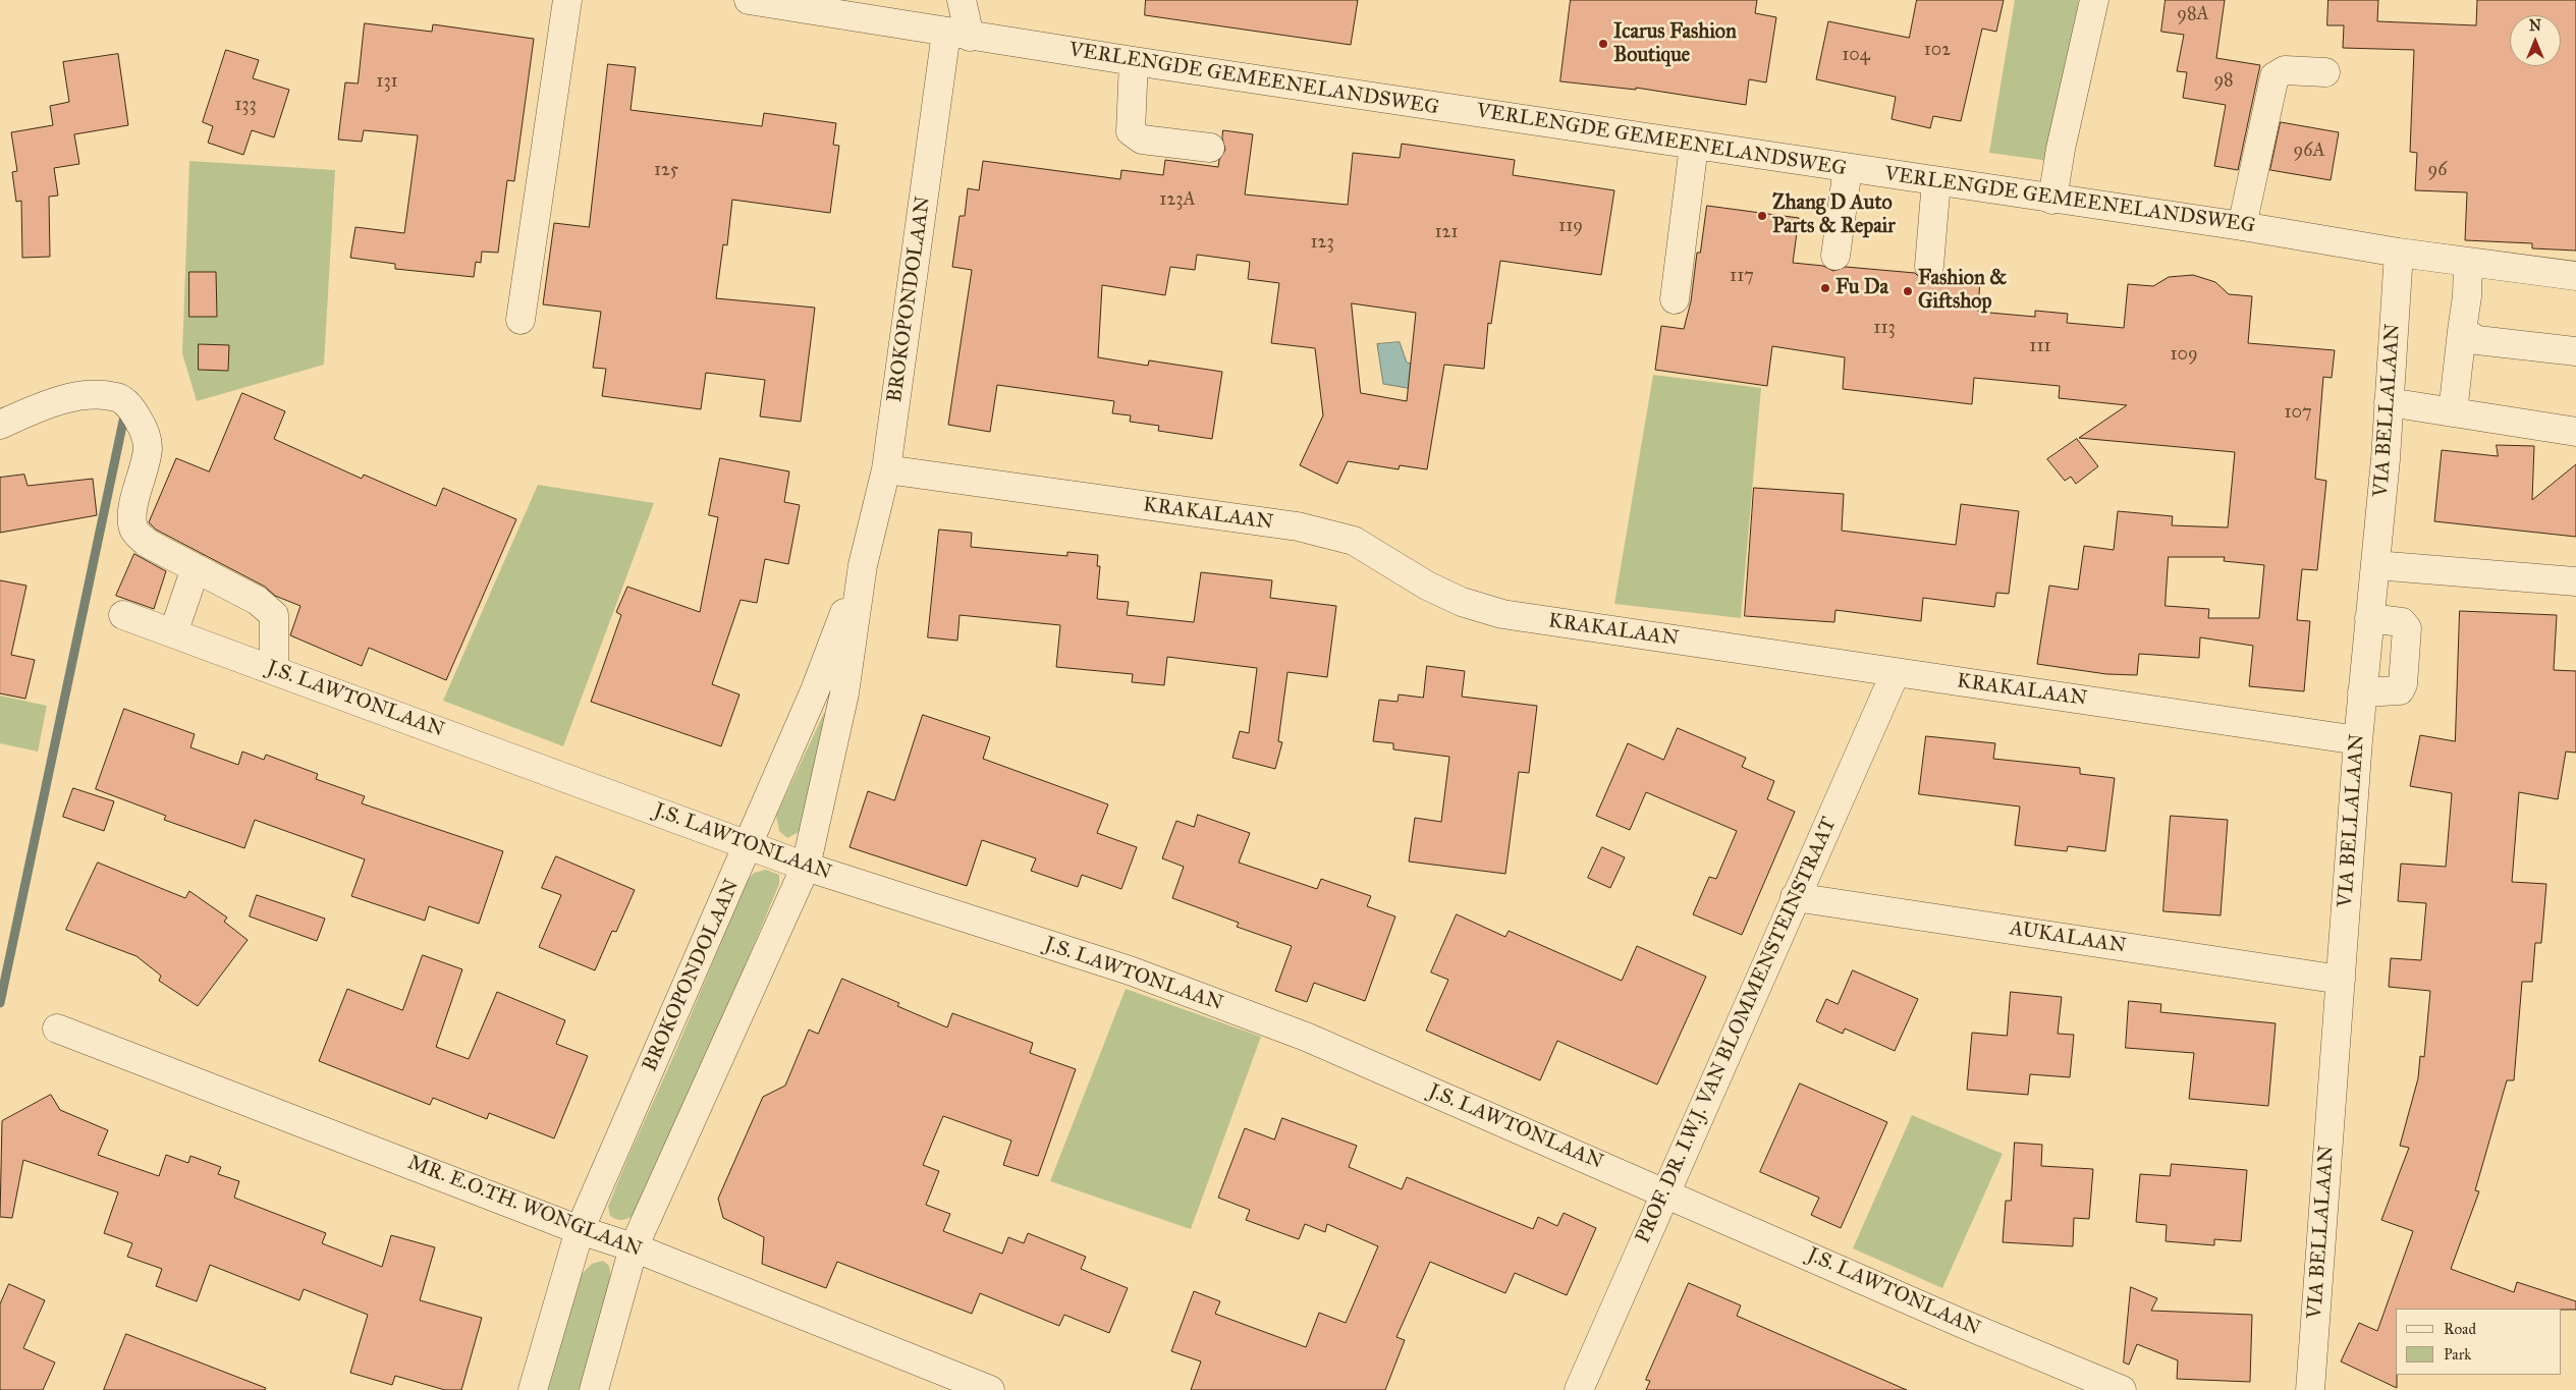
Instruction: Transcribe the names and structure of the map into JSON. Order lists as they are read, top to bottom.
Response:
{
  "streets": {
    "street": [
      "VERLENGDE GEMEENELANDSWEG",
      "BROKOPONDOLAAN",
      "VIA BELLALAAN",
      "KRAKALAAN",
      "J.S. LAWTONLAAN",
      "AUKALAAN",
      "PROF. DR. I.W.J. VAN BLOMMENSTEINSTRAAT",
      "MR. E.O.TH. WONGLAAN"
    ]
  },
  "crossings": [
    ["VERLENGDE GEMEENELANDSWEG", "BROKOPONDOLAAN"],
    ["VERLENGDE GEMEENELANDSWEG", "VIA BELLALAAN"],
    ["BROKOPONDOLAAN", "KRAKALAAN"],
    ["BROKOPONDOLAAN", "J.S. LAWTONLAAN"],
    ["BROKOPONDOLAAN", "MR. E.O.TH. WONGLAAN"],
    ["VIA BELLALAAN", "KRAKALAAN"],
    ["VIA BELLALAAN", "AUKALAAN"],
    ["KRAKALAAN", "PROF. DR. I.W.J. VAN BLOMMENSTEINSTRAAT"],
    ["J.S. LAWTONLAAN", "PROF. DR. I.W.J. VAN BLOMMENSTEINSTRAAT"],
    ["AUKALAAN", "PROF. DR. I.W.J. VAN BLOMMENSTEINSTRAAT"]
  ],
  "places": [
    "Icarus Fashion Boutique",
    "Zhang D Auto Parts & Repair",
    "Fu Da",
    "Fashion & Giftshop"
  ],
  "house_numbers": [
    "98A",
    "102",
    "104",
    "98",
    "131",
    "133",
    "96A",
    "125",
    "96",
    "123A",
    "119",
    "121",
    "123",
    "117",
    "113",
    "111",
    "109",
    "107"
  ],
  "legend": ["Road", "Park"],
  "north": "top"
}
